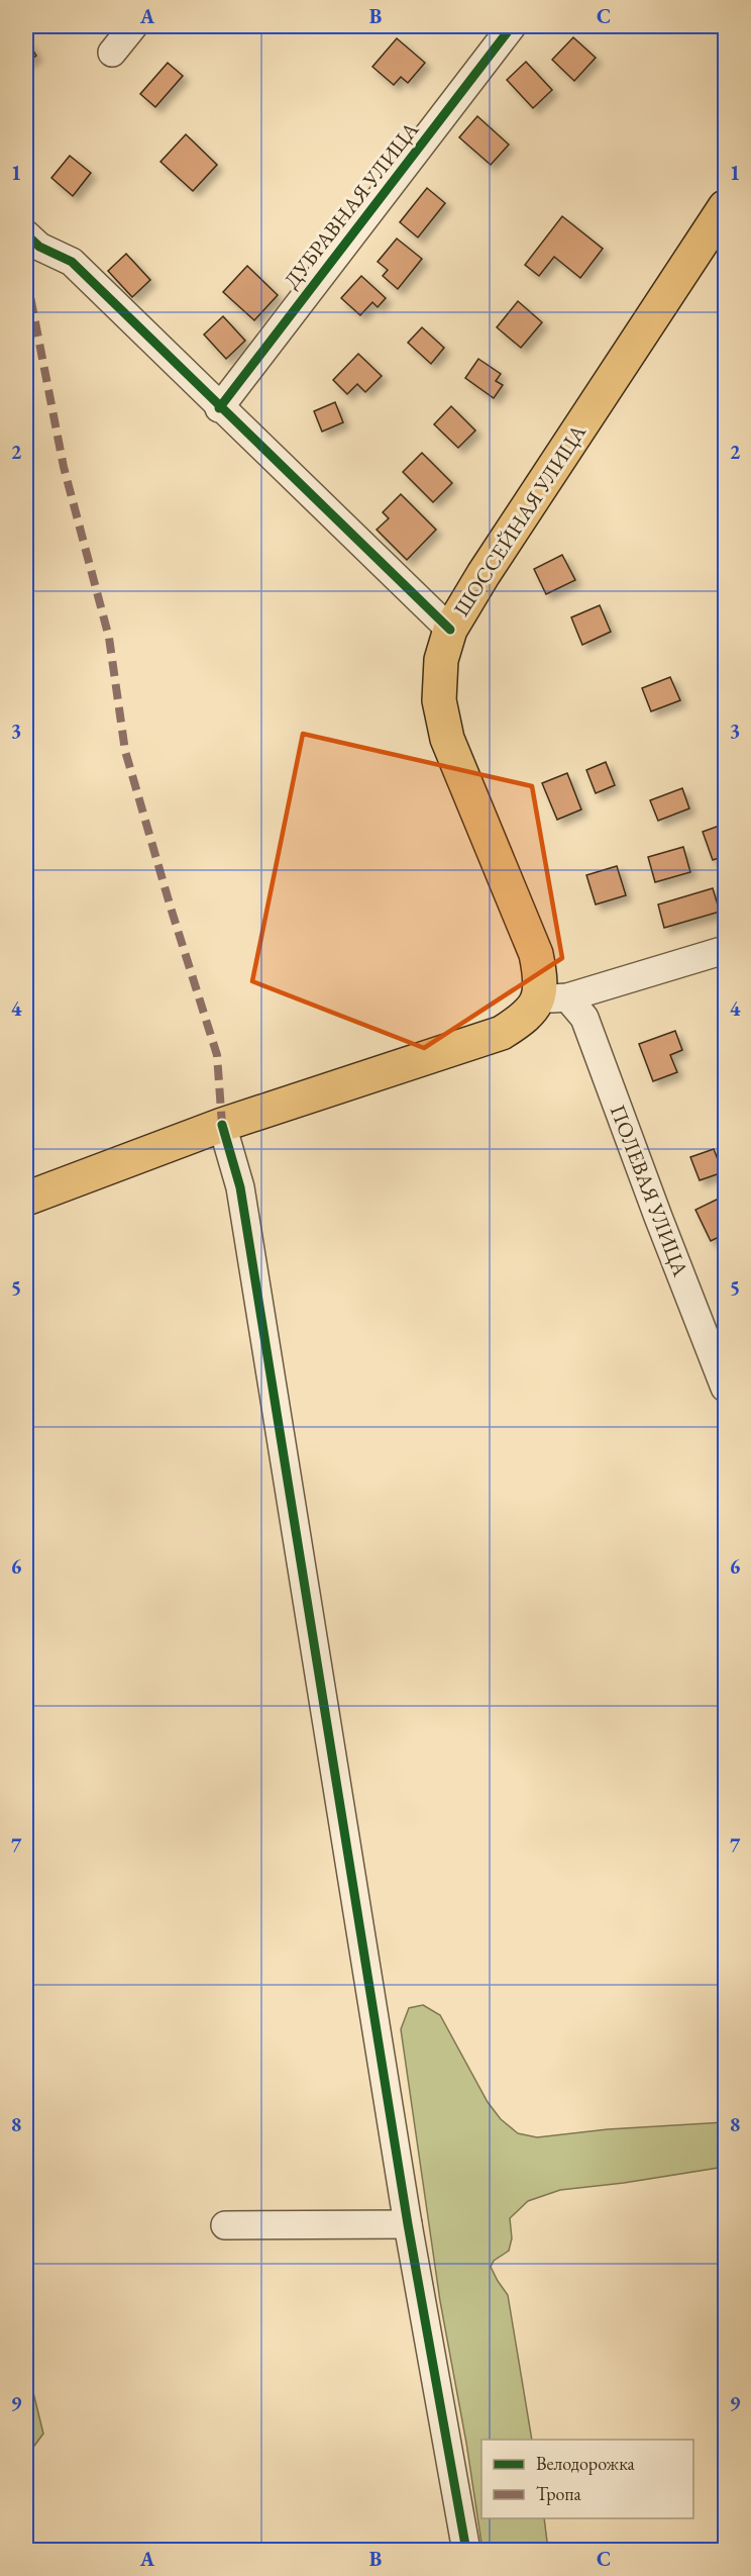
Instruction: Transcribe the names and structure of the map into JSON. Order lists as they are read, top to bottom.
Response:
{
  "streets": {
    "main road": ["ШОССЕЙНАЯ УЛИЦА"],
    "street": ["ДУБРАВНАЯ УЛИЦА", "ПОЛЕВАЯ УЛИЦА"]
  },
  "crossings": [
    ["ШОССЕЙНАЯ УЛИЦА", "ПОЛЕВАЯ УЛИЦА"]
  ],
  "legend": ["Велодорожка", "Тропа"],
  "grid": {
    "columns": ["A", "B", "C"],
    "rows": [
      "1",
      "2",
      "3",
      "4",
      "5",
      "6",
      "7",
      "8",
      "9"
    ]
  }
}
